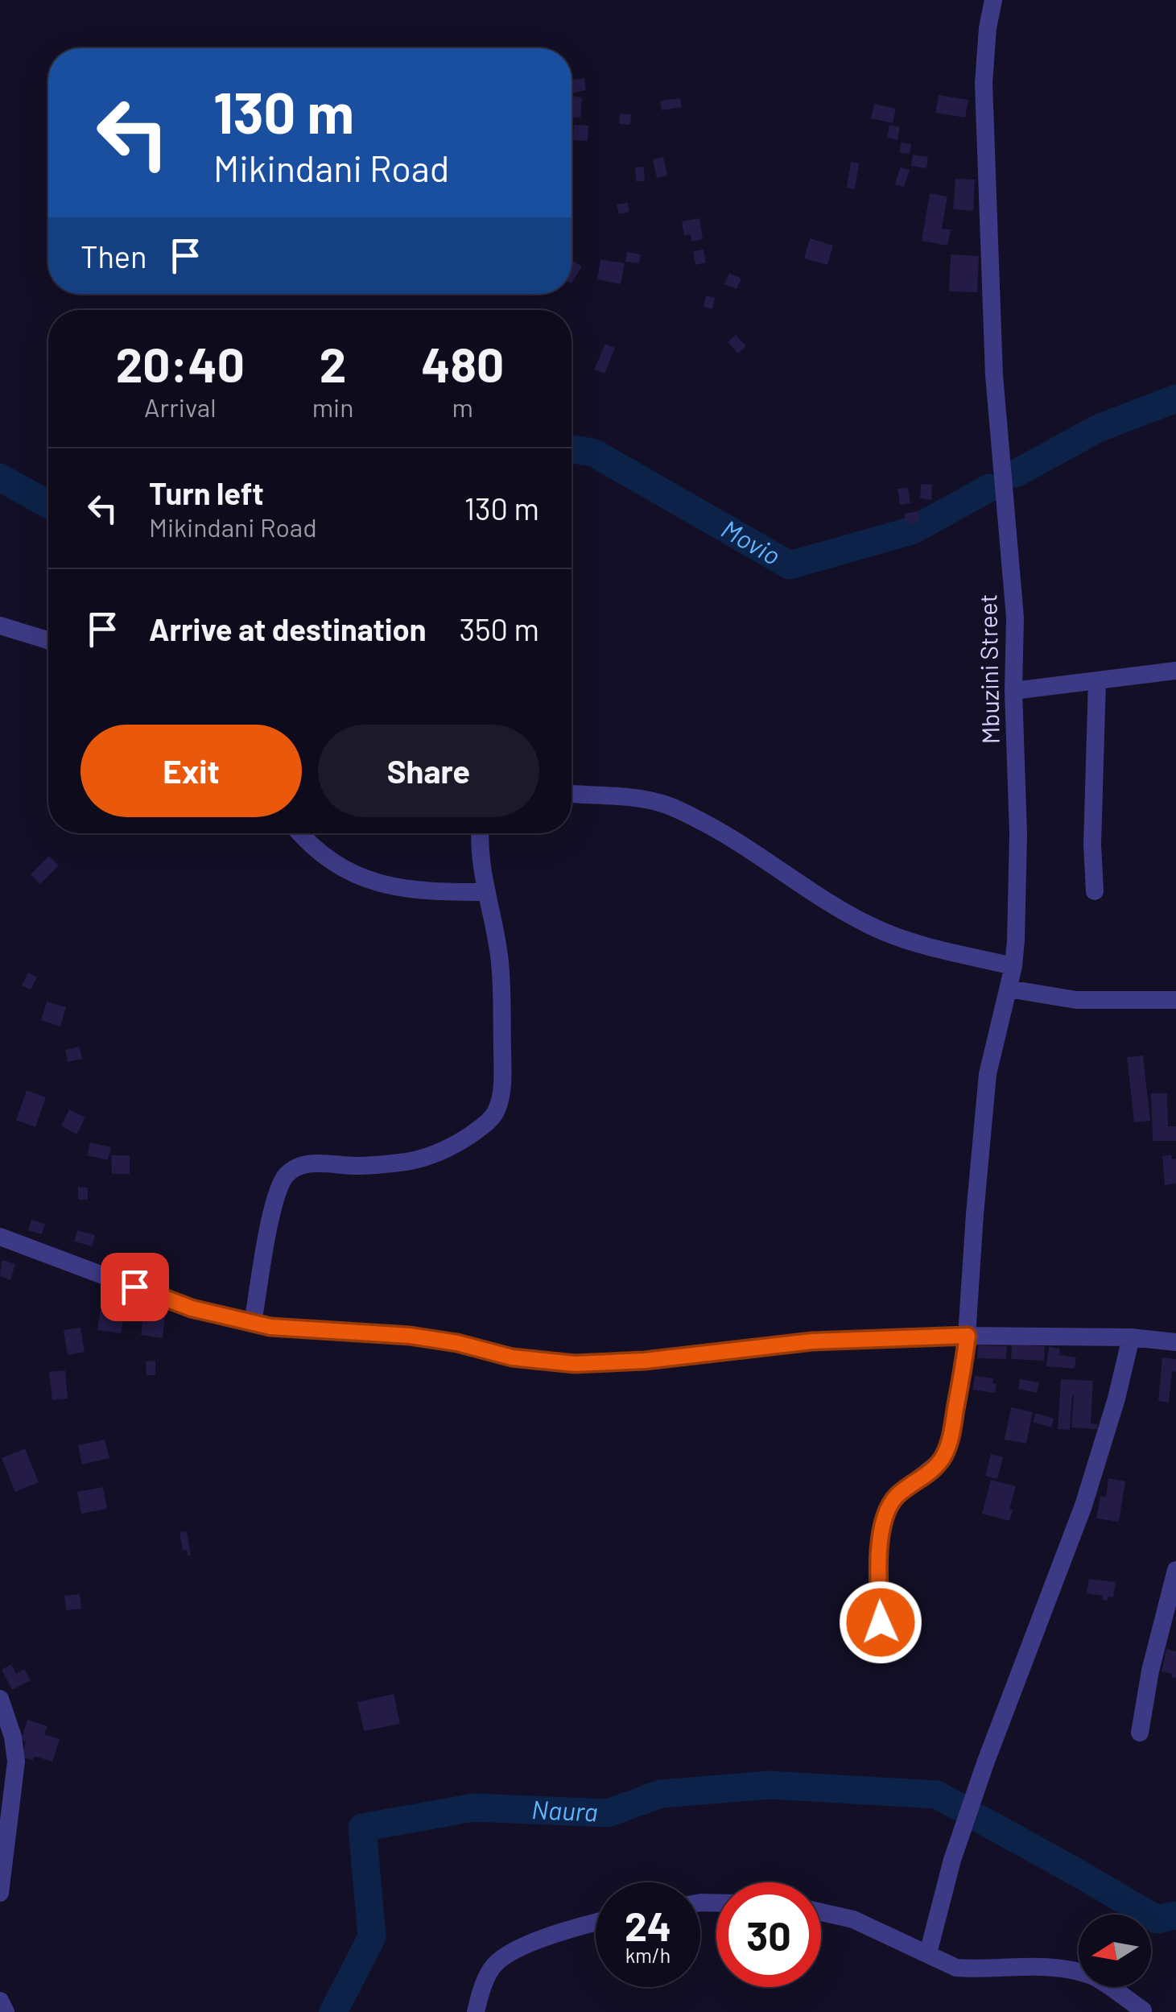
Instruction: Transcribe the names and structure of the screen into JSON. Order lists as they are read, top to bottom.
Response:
{
  "streets": {
    "street": ["Mbuzini Street"]
  },
  "water": ["Movio", "Naura"],
  "north": "left",
  "page": {
    "turn": ["130 m", "Mikindani Road"],
    "then": "Then",
    "eta": [
      "20:40",
      "Arrival",
      "2",
      "min",
      "480",
      "m"
    ],
    "list": [
      {
        "name": "Turn left",
        "note": "Mikindani Road",
        "value": "130 m"
      },
      {
        "name": "Arrive at destination",
        "value": "350 m"
      }
    ],
    "buttons": ["Exit", "Share"],
    "speed": "24 km/h",
    "limit": "30"
  }
}
